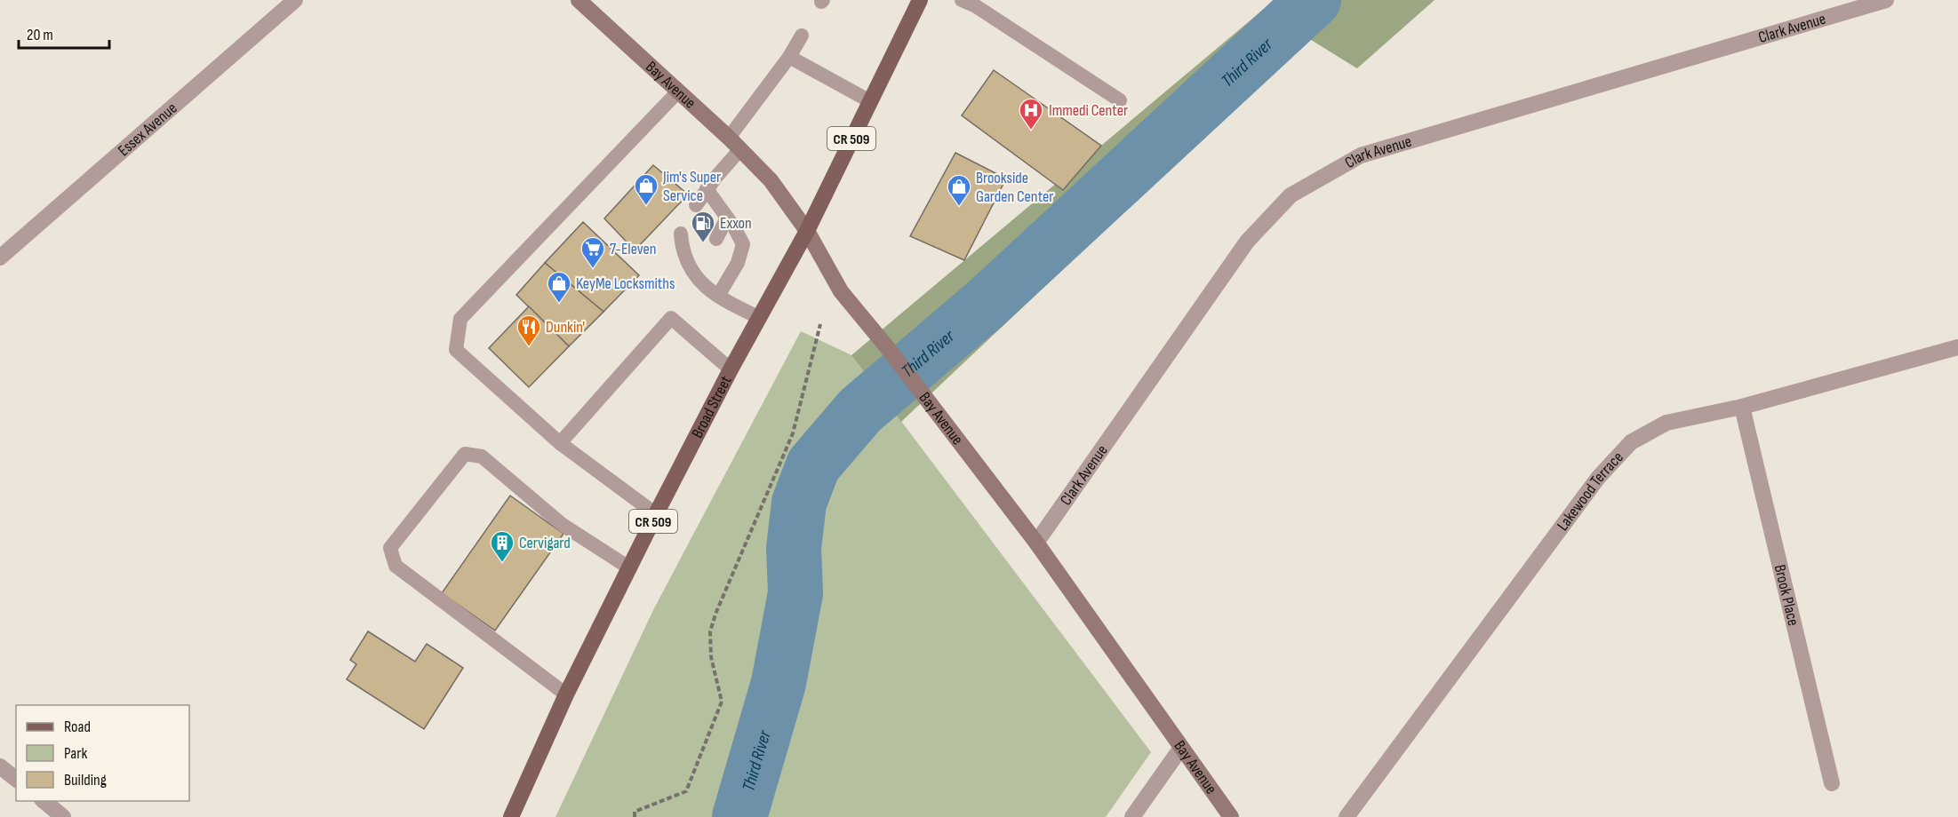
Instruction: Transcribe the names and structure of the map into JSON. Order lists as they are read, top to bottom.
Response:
{
  "streets": {
    "main road": ["CR 509", "Broad Street"],
    "street": [
      "Clark Avenue",
      "Bay Avenue",
      "Essex Avenue",
      "Lakewood Terrace",
      "Brook Place"
    ]
  },
  "crossings": [
    ["Clark Avenue", "Bay Avenue"],
    ["Bay Avenue", "Broad Street"],
    ["Lakewood Terrace", "Brook Place"]
  ],
  "water": ["Third River"],
  "places": {
    "hospital": ["Immedi Center"],
    "shop": ["Jim's Super Service", "Brookside Garden Center", "KeyMe Locksmiths"],
    "fuel station": ["Exxon"],
    "supermarket": ["7-Eleven"],
    "restaurant": ["Dunkin'"],
    "building": ["Cervigard"]
  },
  "legend": ["Road", "Park", "Building"],
  "scale_bar": "20 m"
}
